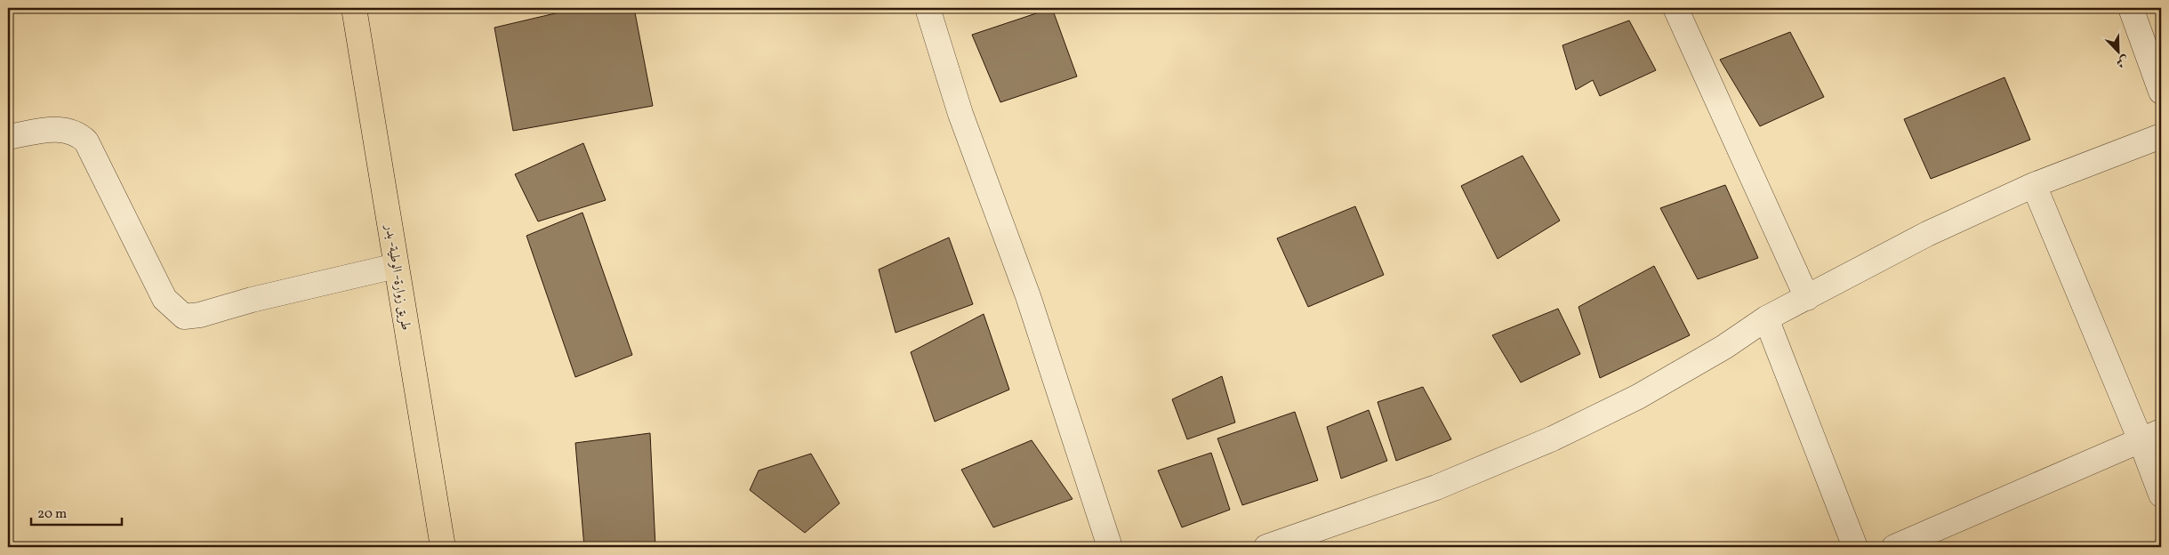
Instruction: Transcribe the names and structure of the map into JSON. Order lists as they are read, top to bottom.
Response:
{
  "streets": {
    "highway": ["طريق زوارة- الوطية- بدر"]
  },
  "scale_bar": "20 m",
  "north": "bottom right"
}
